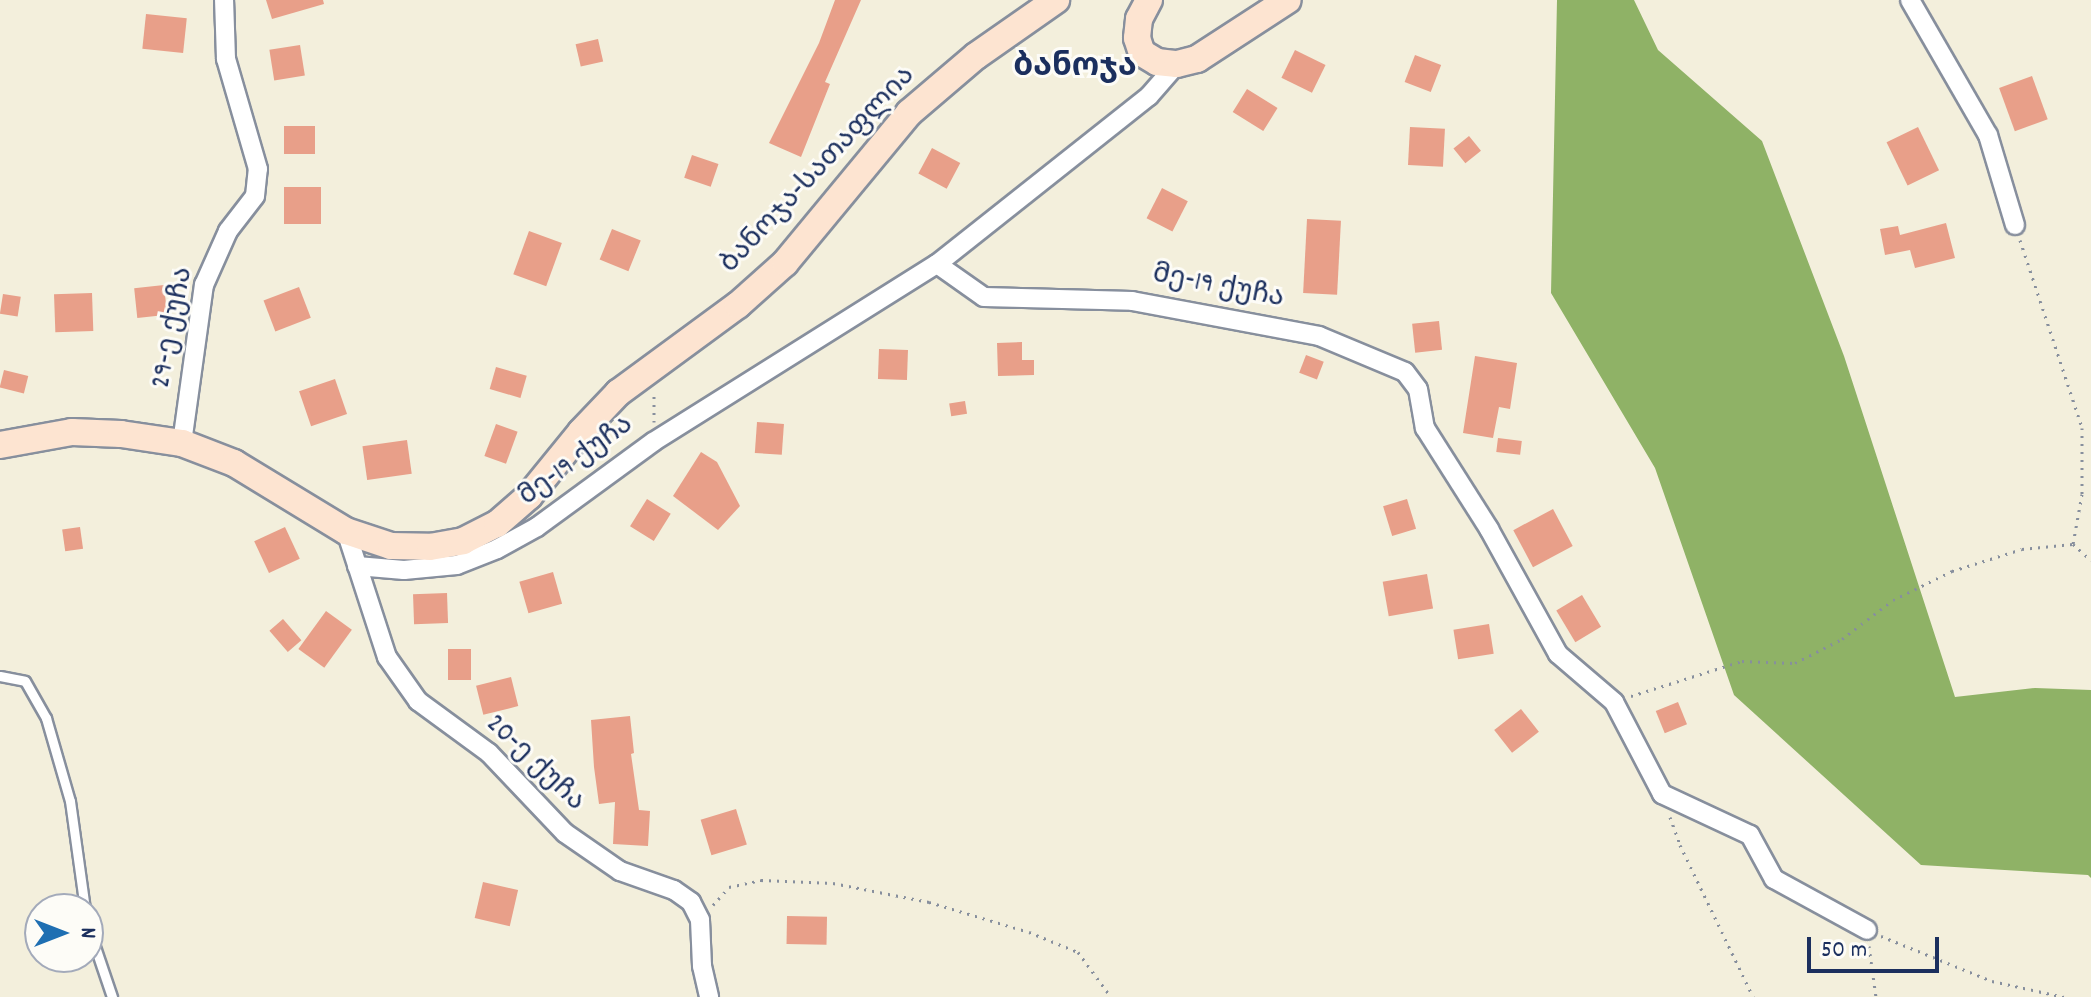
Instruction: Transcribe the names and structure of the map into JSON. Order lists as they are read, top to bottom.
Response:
{
  "streets": {
    "street": [
      "ბანოჯა-სათაფლია",
      "მე-19 ქუჩა",
      "29-ე ქუჩა",
      "20-ე ქუჩა"
    ]
  },
  "crossings": [
    ["ბანოჯა-სათაფლია", "29-ე ქუჩა"],
    ["ბანოჯა-სათაფლია", "20-ე ქუჩა"],
    ["მე-19 ქუჩა", "20-ე ქუჩა"]
  ],
  "districts": ["ბანოჯა"],
  "scale_bar": "50 m",
  "north": "right"
}
